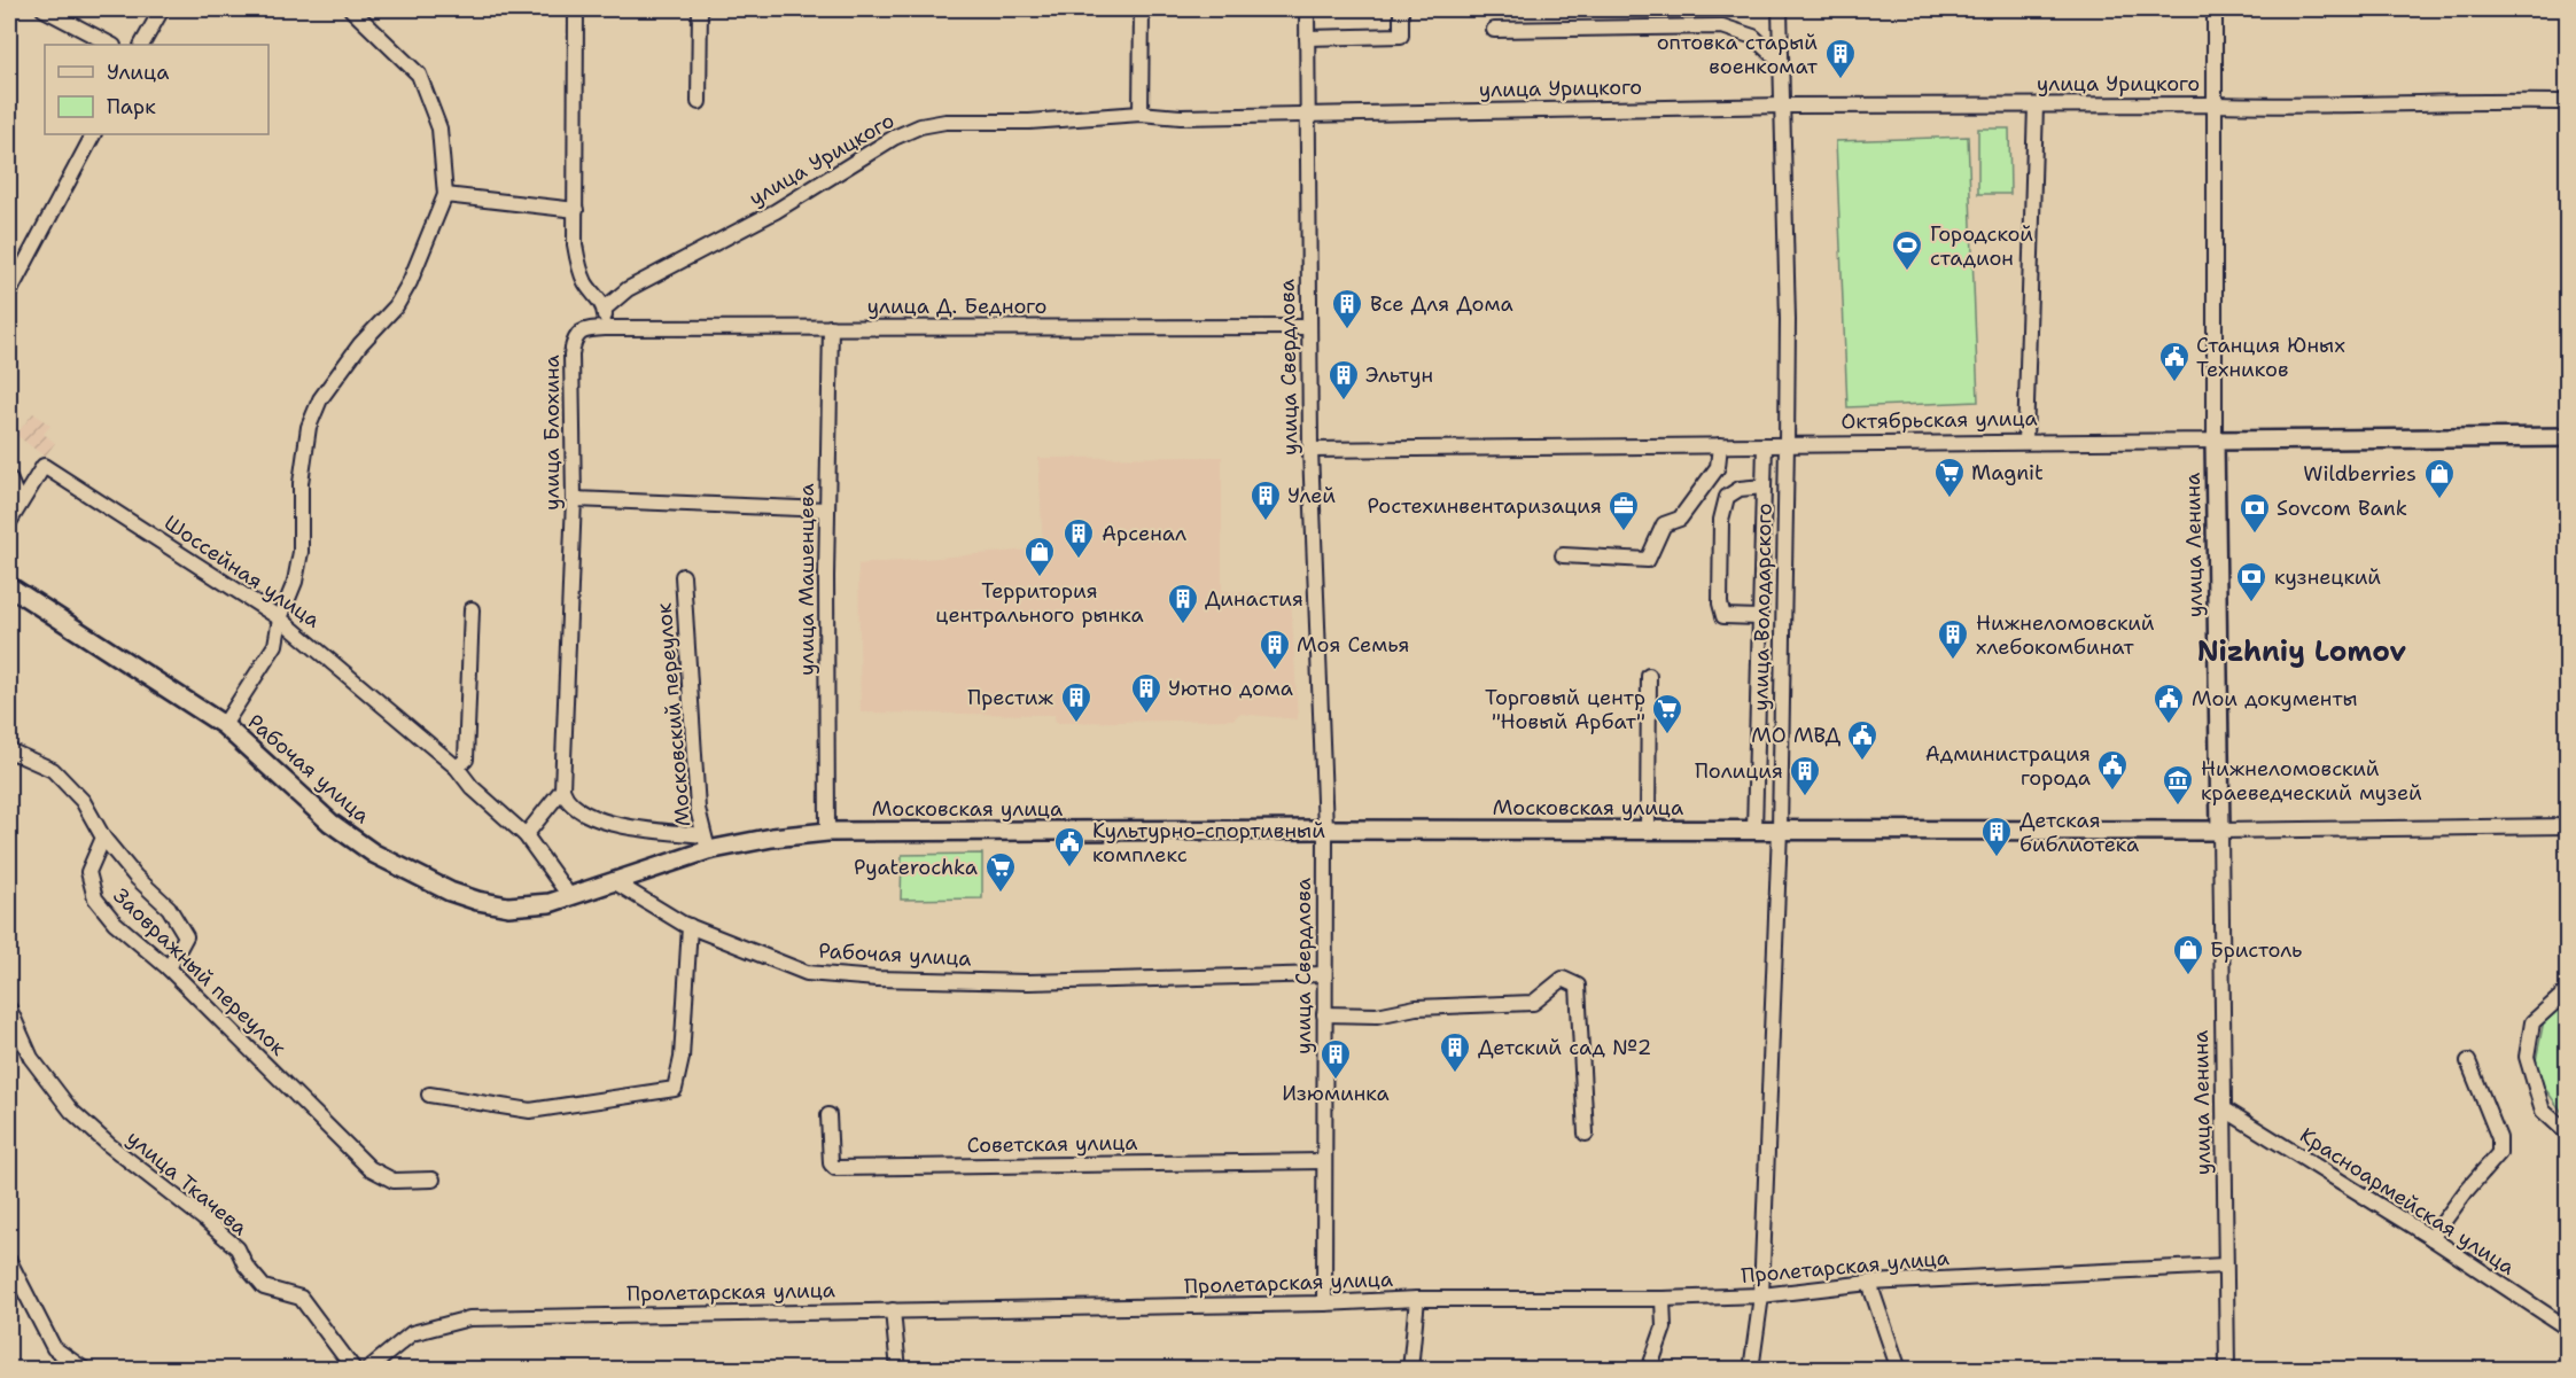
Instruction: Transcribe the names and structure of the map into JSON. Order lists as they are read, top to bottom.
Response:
{
  "streets": {
    "main road": [
      "Октябрьская улица",
      "улица Ленина",
      "Рабочая улица",
      "Московская улица"
    ],
    "street": [
      "улица Урицкого",
      "улица Д. Бедного",
      "улица Свердлова",
      "улица Блохина",
      "Шоссейная улица",
      "улица Машенцева",
      "улица Володарского",
      "Московский переулок",
      "Заовражный переулок",
      "Советская улица",
      "улица Ткачева",
      "Красноармейская улица",
      "Пролетарская улица"
    ]
  },
  "crossings": [
    ["улица Урицкого", "улица Свердлова"],
    ["улица Урицкого", "улица Ленина"],
    ["улица Урицкого", "улица Володарского"],
    ["улица Д. Бедного", "улица Свердлова"],
    ["улица Д. Бедного", "улица Блохина"],
    ["улица Д. Бедного", "улица Машенцева"],
    ["улица Свердлова", "Октябрьская улица"],
    ["улица Свердлова", "Рабочая улица"],
    ["улица Свердлова", "Московская улица"],
    ["улица Свердлова", "Советская улица"],
    ["улица Свердлова", "Пролетарская улица"],
    ["Октябрьская улица", "улица Ленина"],
    ["Октябрьская улица", "улица Володарского"],
    ["улица Ленина", "Московская улица"],
    ["улица Ленина", "Красноармейская улица"],
    ["улица Ленина", "Пролетарская улица"],
    ["Шоссейная улица", "Рабочая улица"],
    ["улица Машенцева", "Московская улица"],
    ["улица Володарского", "Московская улица"],
    ["улица Володарского", "Пролетарская улица"],
    ["Московский переулок", "Московская улица"],
    ["Рабочая улица", "Московская улица"]
  ],
  "districts": ["Nizhniy Lomov"],
  "places": {
    "building": [
      "оптовка старый военкомат",
      "Все Для Дома",
      "Эльтун",
      "Улей",
      "Арсенал",
      "Династия",
      "Нижнеломовский хлебокомбинат",
      "Моя Семья",
      "Уютно дома",
      "Престиж",
      "Полиция",
      "Детская библиотека",
      "Детский сад №2",
      "Изюминка"
    ],
    "sports": ["Городской стадион"],
    "public building": [
      "Станция Юных Техников",
      "Мои документы",
      "МО МВД",
      "Администрация города",
      "Культурно-спортивный комплекс"
    ],
    "supermarket": ["Magnit", "Торговый центр \"Новый Арбат\"", "Pyaterochka"],
    "shop": ["Wildberries", "Территория центрального рынка", "Бристоль"],
    "office": ["Ростехинвентаризация"],
    "bank": ["Sovcom Bank", "кузнецкий"],
    "museum": ["Нижнеломовский краеведческий музей"]
  },
  "legend": ["Улица", "Парк"]
}
